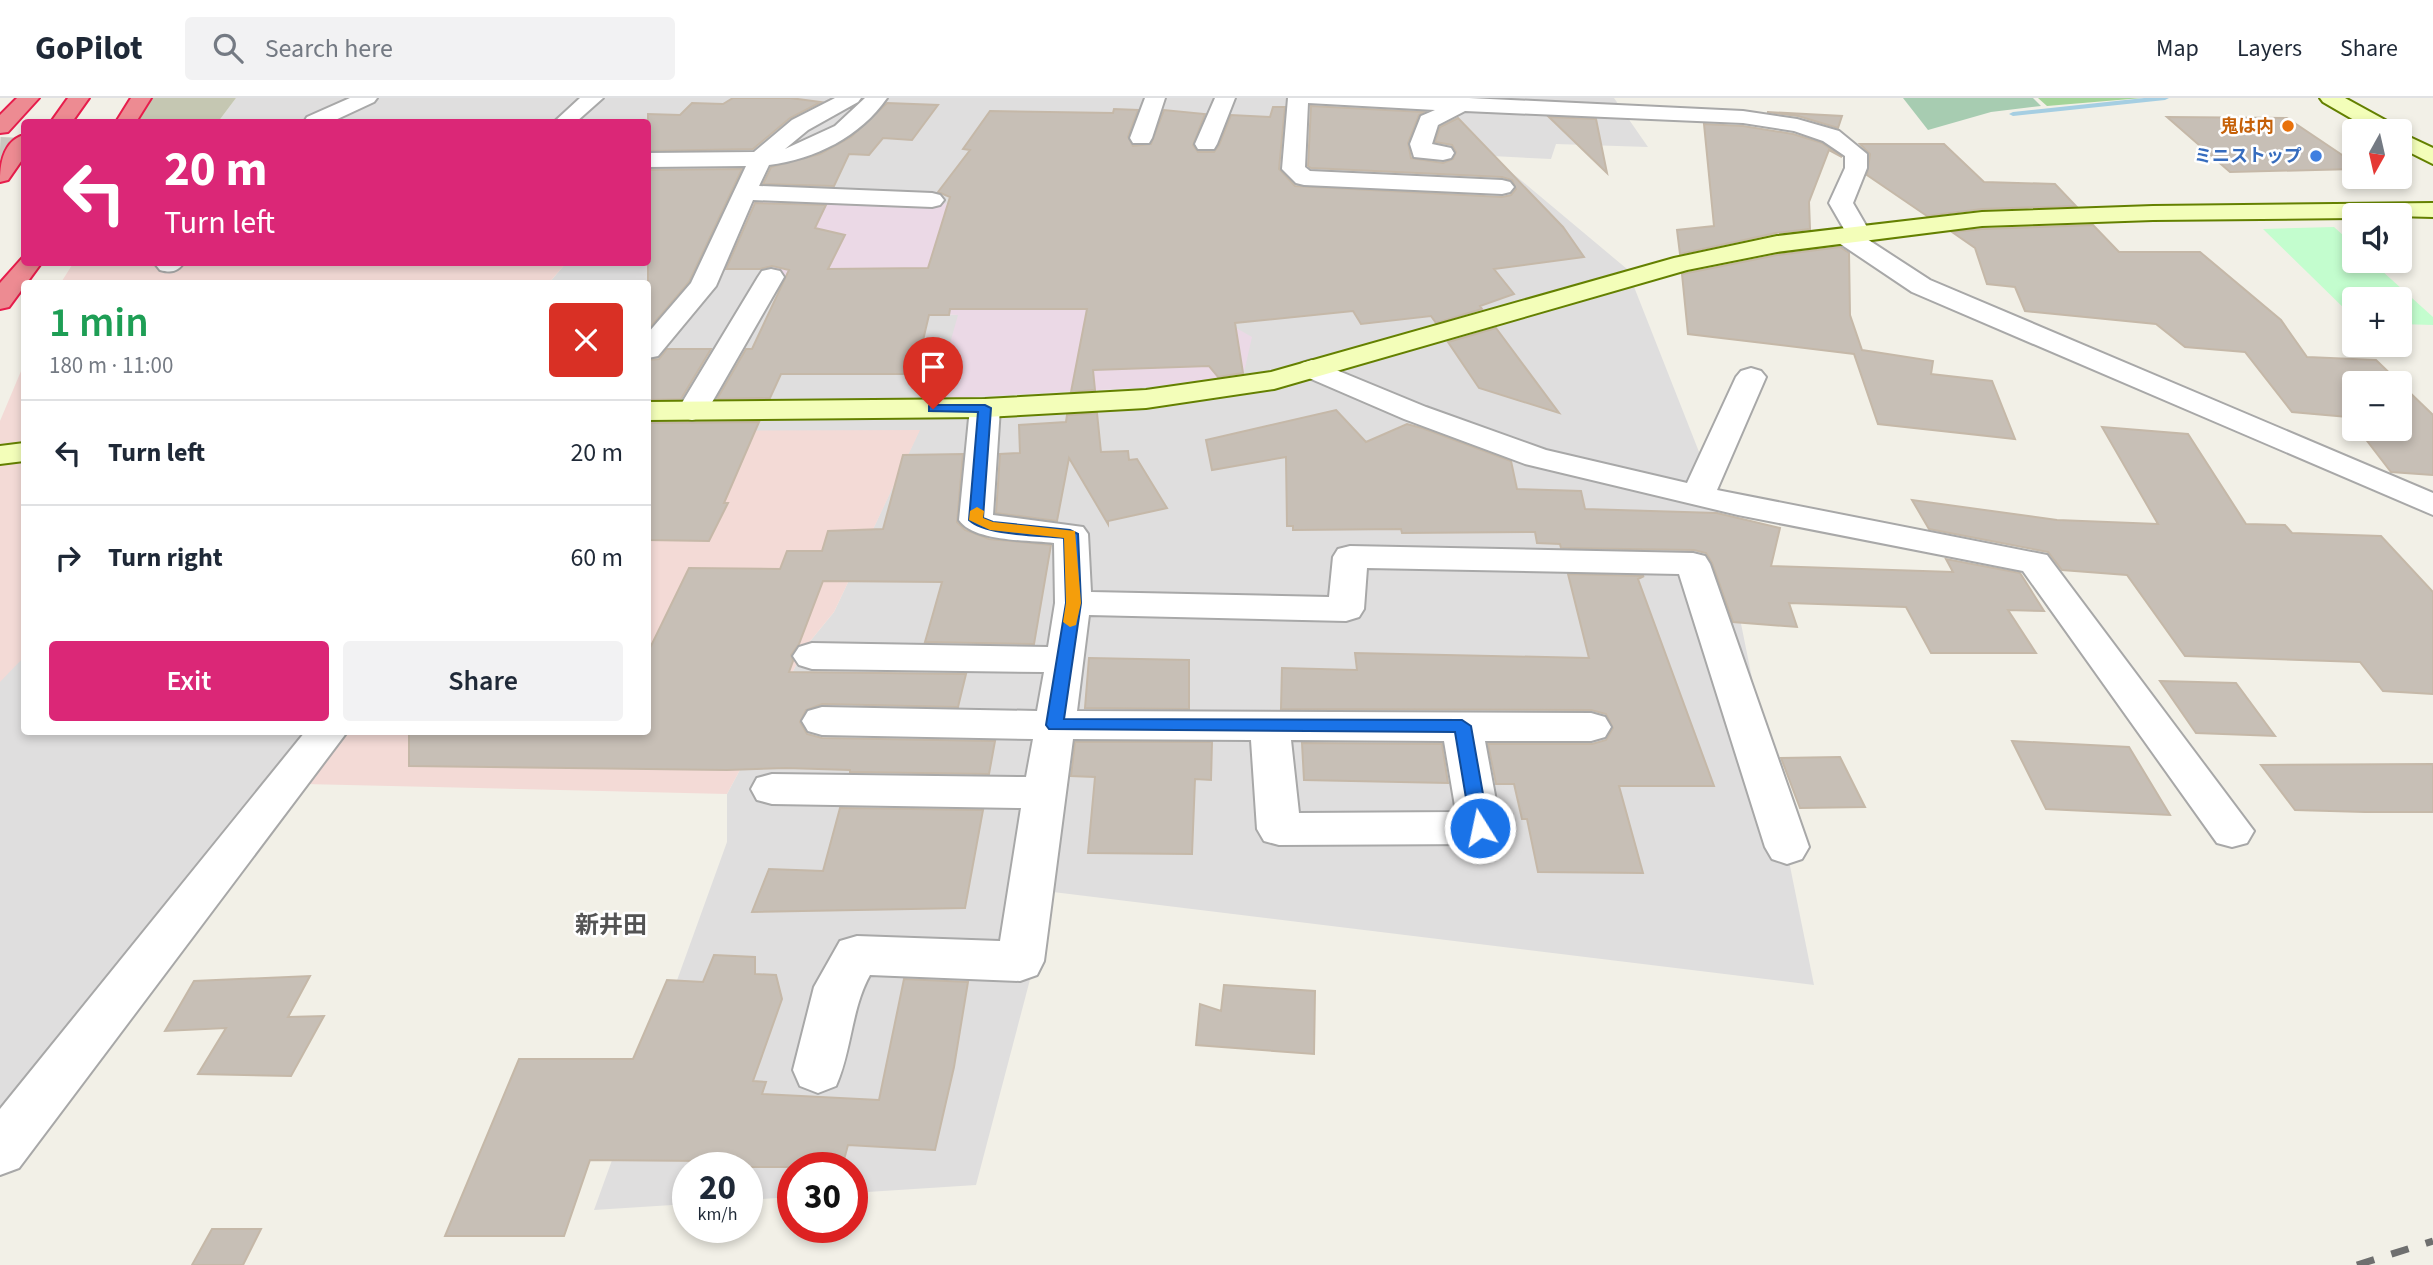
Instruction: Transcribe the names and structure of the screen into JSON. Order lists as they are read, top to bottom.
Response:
{
  "districts": ["新井田"],
  "places": ["鬼は内", "ミニストップ"],
  "north": "bottom",
  "page": {
    "header": "GoPilot",
    "search": "Search here",
    "nav": ["Map", "Layers", "Share"],
    "map_buttons": ["+", "−"],
    "turn": ["20 m", "Turn left"],
    "heading": ["1 min", "180 m · 11:00"],
    "list": [
      {
        "name": "Turn left",
        "value": "20 m"
      },
      {
        "name": "Turn right",
        "value": "60 m"
      }
    ],
    "buttons": ["Exit", "Share"],
    "speed": "20 km/h",
    "limit": "30"
  }
}
